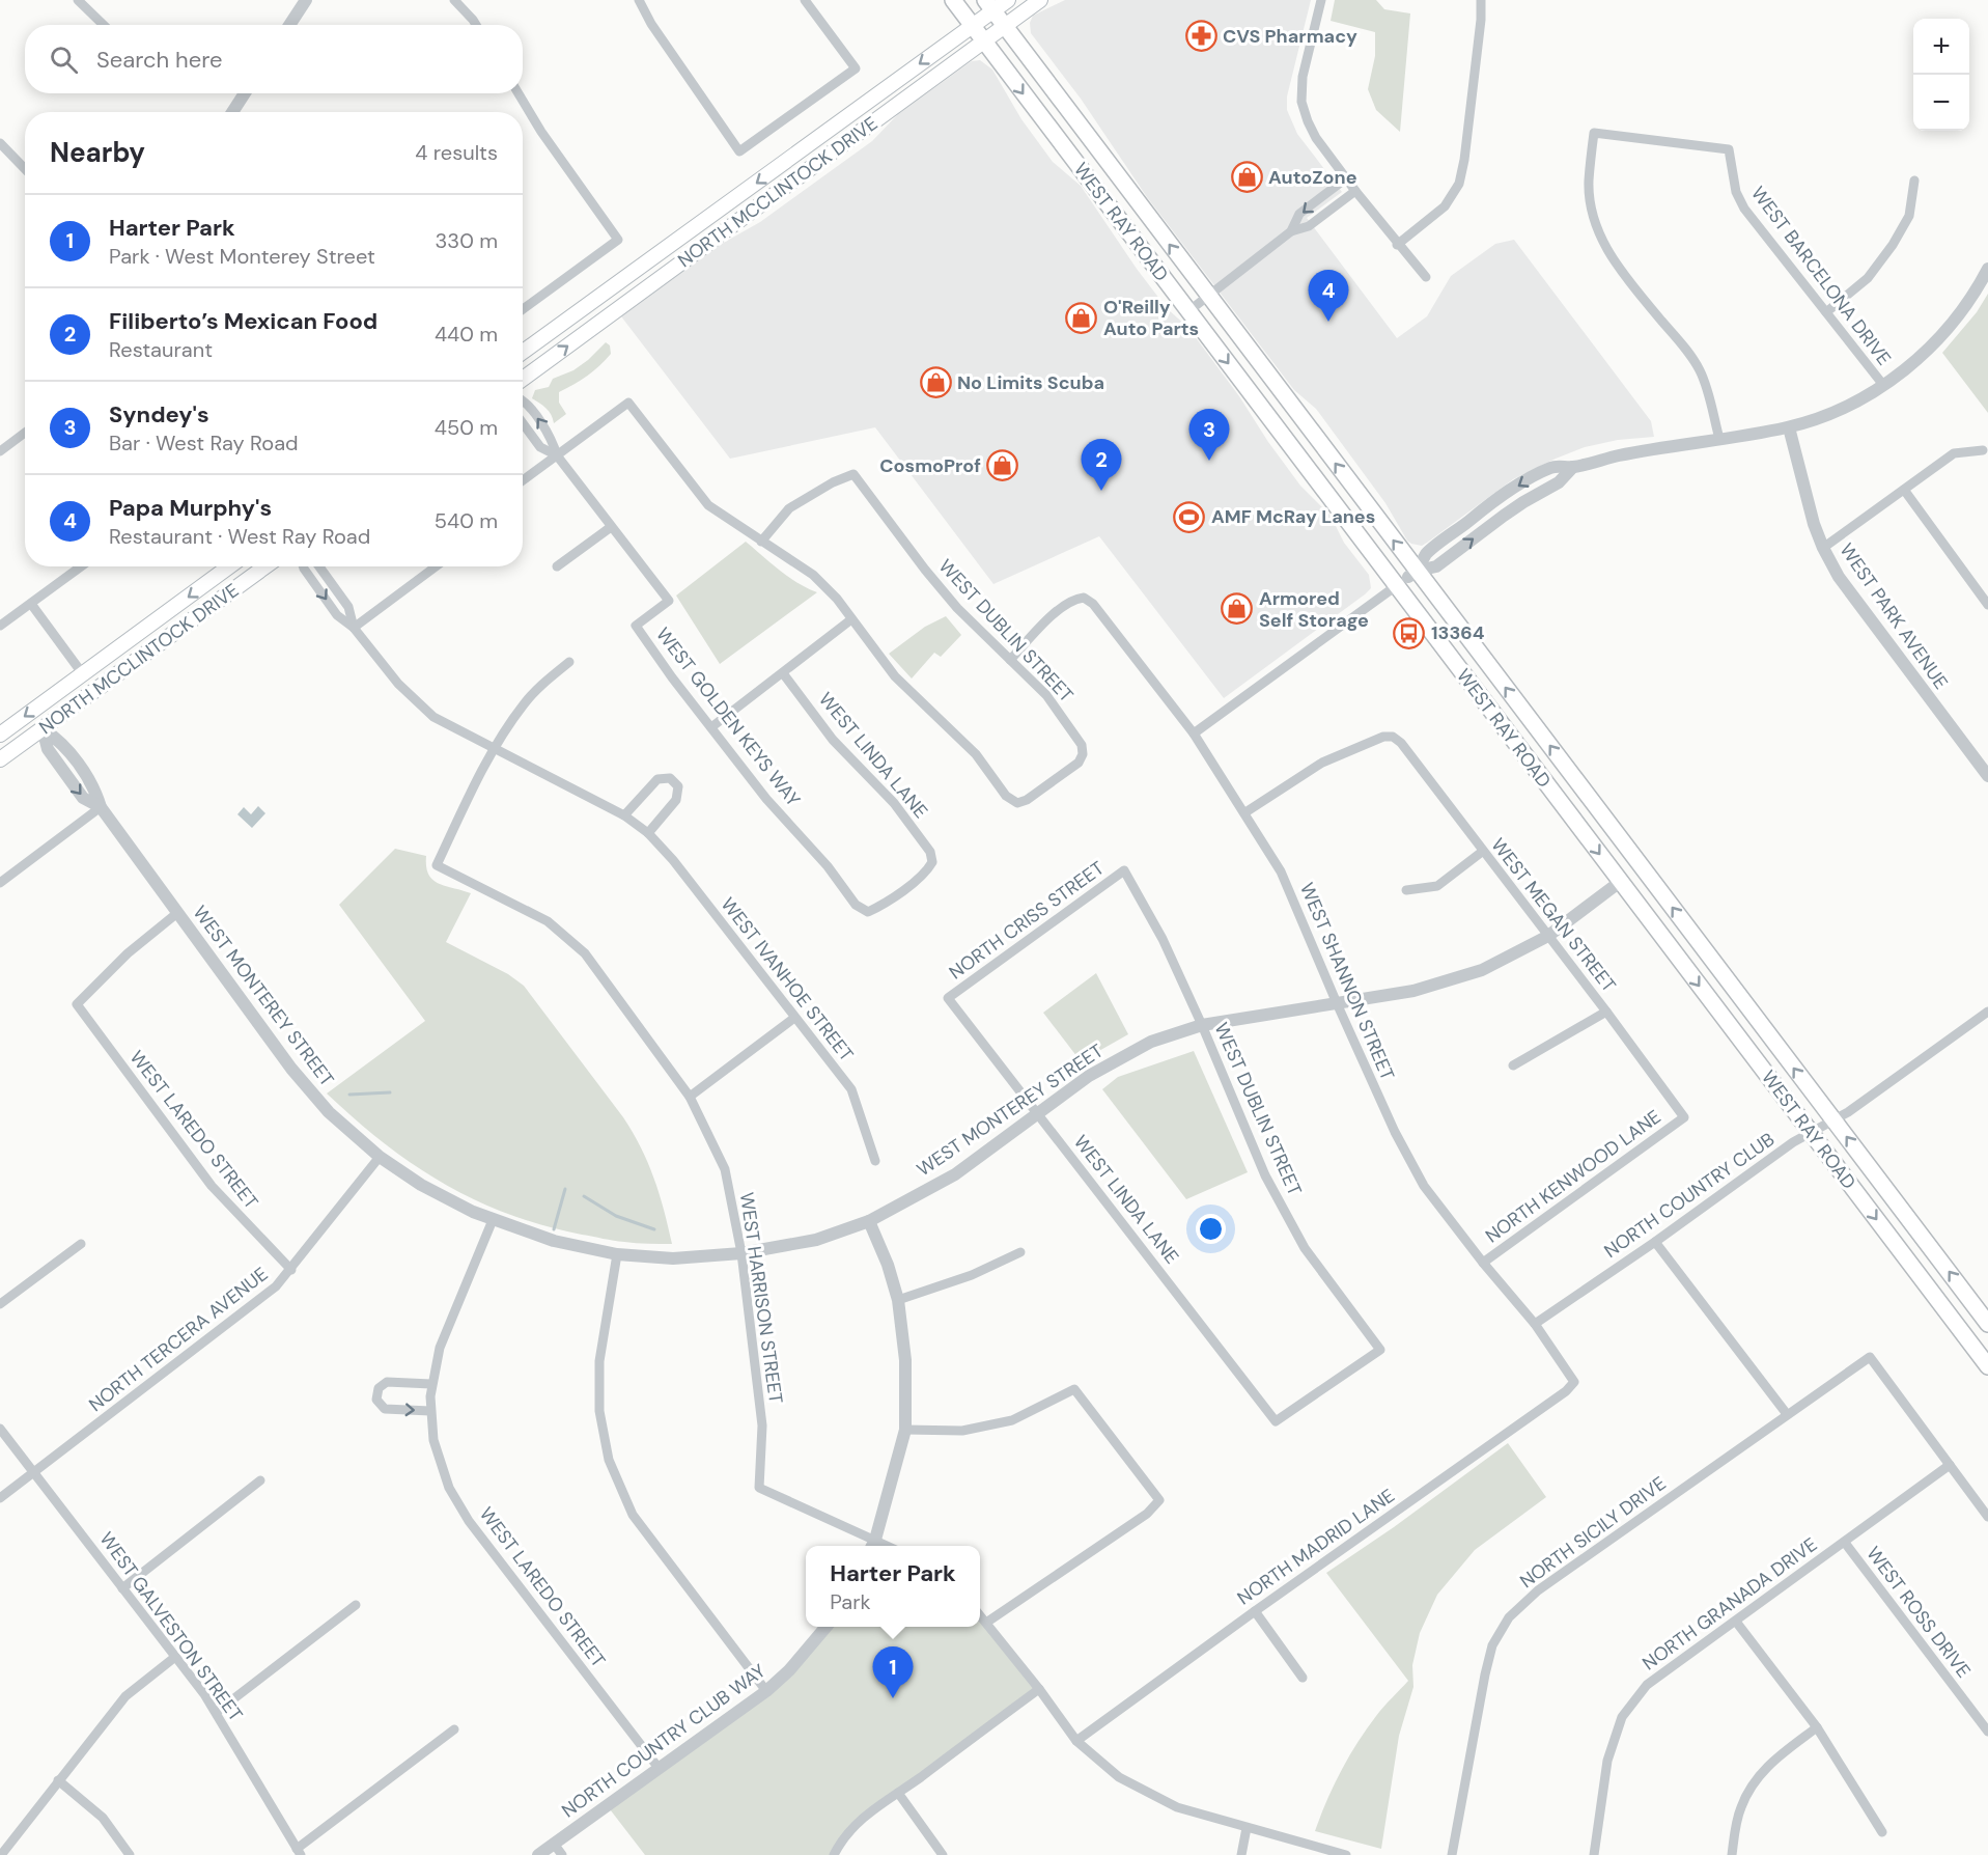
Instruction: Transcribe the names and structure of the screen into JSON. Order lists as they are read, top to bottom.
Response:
{
  "streets": {
    "main road": ["NORTH MCCLINTOCK DRIVE", "WEST RAY ROAD"],
    "street": [
      "WEST BARCELONA DRIVE",
      "WEST PARK AVENUE",
      "WEST DUBLIN STREET",
      "WEST GOLDEN KEYS WAY",
      "WEST LINDA LANE",
      "WEST MEGAN STREET",
      "NORTH CRISS STREET",
      "WEST IVANHOE STREET",
      "WEST SHANNON STREET",
      "WEST MONTEREY STREET",
      "WEST LAREDO STREET",
      "NORTH KENWOOD LANE",
      "NORTH COUNTRY CLUB",
      "WEST HARRISON STREET",
      "NORTH TERCERA AVENUE",
      "NORTH SICILY DRIVE",
      "NORTH MADRID LANE",
      "NORTH GRANADA DRIVE",
      "WEST ROSS DRIVE",
      "WEST GALVESTON STREET",
      "NORTH COUNTRY CLUB WAY"
    ]
  },
  "crossings": [
    ["NORTH MCCLINTOCK DRIVE", "WEST RAY ROAD"],
    ["NORTH MCCLINTOCK DRIVE", "WEST MONTEREY STREET"],
    ["WEST RAY ROAD", "WEST MONTEREY STREET"],
    ["WEST RAY ROAD", "NORTH COUNTRY CLUB"],
    ["WEST DUBLIN STREET", "WEST LINDA LANE"],
    ["WEST DUBLIN STREET", "NORTH CRISS STREET"],
    ["WEST DUBLIN STREET", "WEST SHANNON STREET"],
    ["WEST DUBLIN STREET", "WEST MONTEREY STREET"],
    ["WEST GOLDEN KEYS WAY", "WEST LINDA LANE"],
    ["WEST LINDA LANE", "NORTH CRISS STREET"],
    ["WEST LINDA LANE", "WEST MONTEREY STREET"],
    ["WEST MEGAN STREET", "WEST SHANNON STREET"],
    ["WEST MEGAN STREET", "WEST MONTEREY STREET"],
    ["WEST MEGAN STREET", "NORTH KENWOOD LANE"],
    ["WEST IVANHOE STREET", "WEST HARRISON STREET"],
    ["WEST SHANNON STREET", "WEST MONTEREY STREET"],
    ["WEST SHANNON STREET", "NORTH KENWOOD LANE"],
    ["WEST SHANNON STREET", "NORTH COUNTRY CLUB"],
    ["WEST SHANNON STREET", "NORTH MADRID LANE"],
    ["WEST MONTEREY STREET", "WEST LAREDO STREET"],
    ["WEST MONTEREY STREET", "WEST HARRISON STREET"],
    ["WEST MONTEREY STREET", "NORTH TERCERA AVENUE"],
    ["WEST LAREDO STREET", "NORTH TERCERA AVENUE"],
    ["WEST LAREDO STREET", "NORTH COUNTRY CLUB WAY"],
    ["NORTH TERCERA AVENUE", "WEST GALVESTON STREET"],
    ["NORTH SICILY DRIVE", "NORTH GRANADA DRIVE"],
    ["NORTH GRANADA DRIVE", "WEST ROSS DRIVE"]
  ],
  "places": {
    "pharmacy": ["CVS Pharmacy"],
    "shop": [
      "AutoZone",
      "O'Reilly Auto Parts",
      "No Limits Scuba",
      "CosmoProf",
      "Armored Self Storage"
    ],
    "sports": ["AMF McRay Lanes"],
    "bus stop": ["13364"]
  },
  "page": {
    "map_buttons": ["+", "−"],
    "search": "Search here",
    "heading": ["Nearby", "4 results"],
    "list": [
      {
        "mark": "1",
        "name": "Harter Park",
        "note": "Park · West Monterey Street",
        "value": "330 m"
      },
      {
        "mark": "2",
        "name": "Filiberto’s Mexican Food",
        "note": "Restaurant",
        "value": "440 m"
      },
      {
        "mark": "3",
        "name": "Syndey's",
        "note": "Bar · West Ray Road",
        "value": "450 m"
      },
      {
        "mark": "4",
        "name": "Papa Murphy's",
        "note": "Restaurant · West Ray Road",
        "value": "540 m"
      }
    ],
    "pins": [
      "4",
      "3",
      "2",
      "1"
    ],
    "popup": ["Harter Park", "Park"]
  }
}
